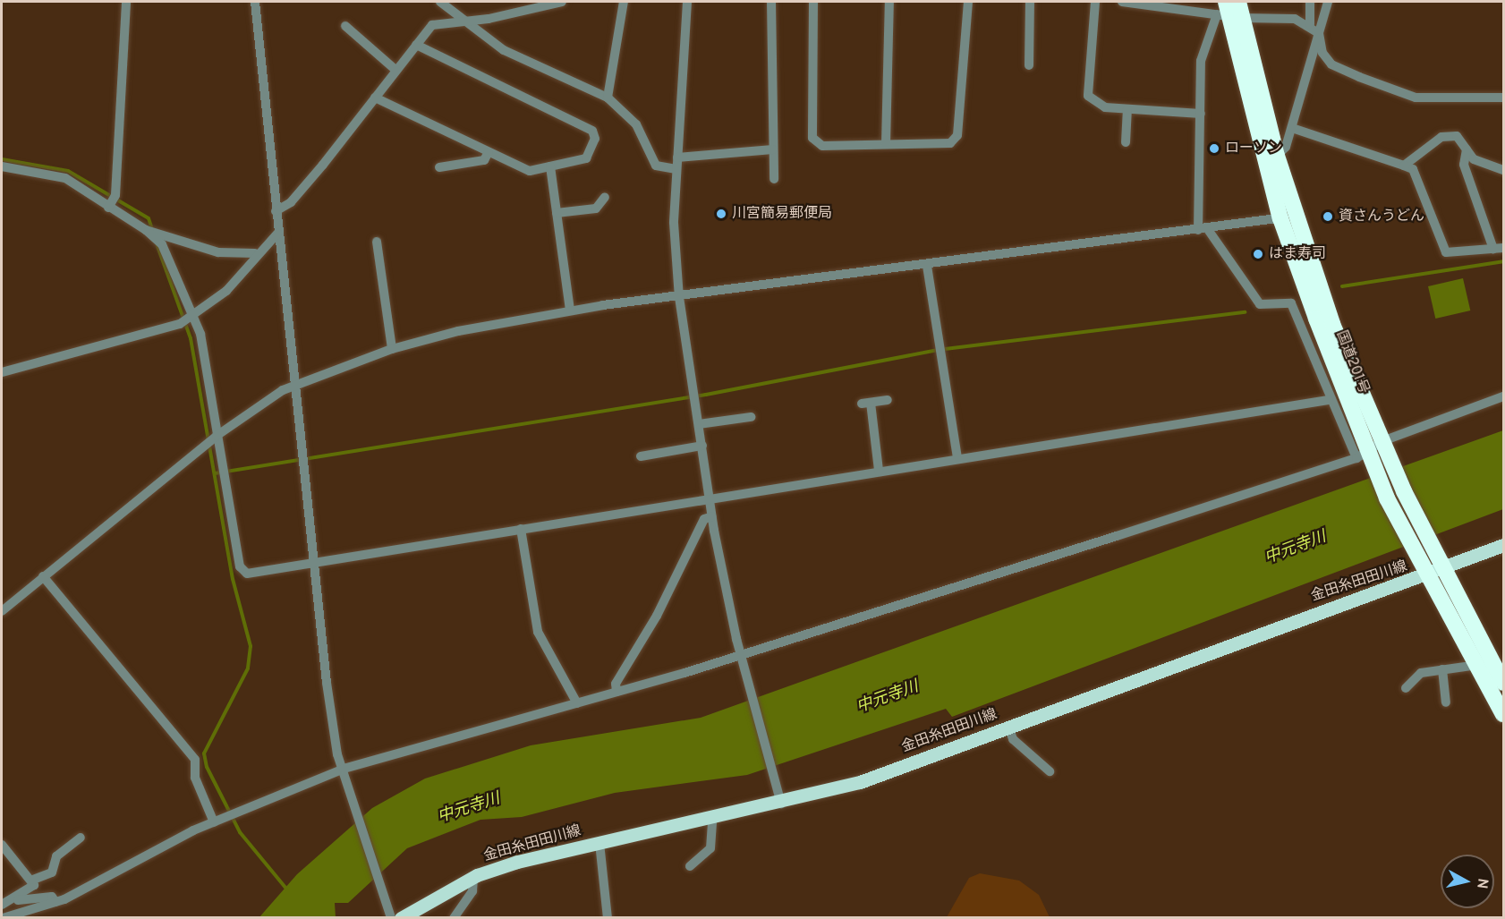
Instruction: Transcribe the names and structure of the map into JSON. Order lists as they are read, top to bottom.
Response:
{
  "streets": {
    "highway": ["国道201号"],
    "main road": ["金田糸田田川線"]
  },
  "crossings": [
    ["国道201号", "金田糸田田川線"]
  ],
  "water": ["中元寺川"],
  "places": [
    "ローソン",
    "川宮簡易郵便局",
    "資さんうどん",
    "はま寿司"
  ],
  "north": "right"
}
